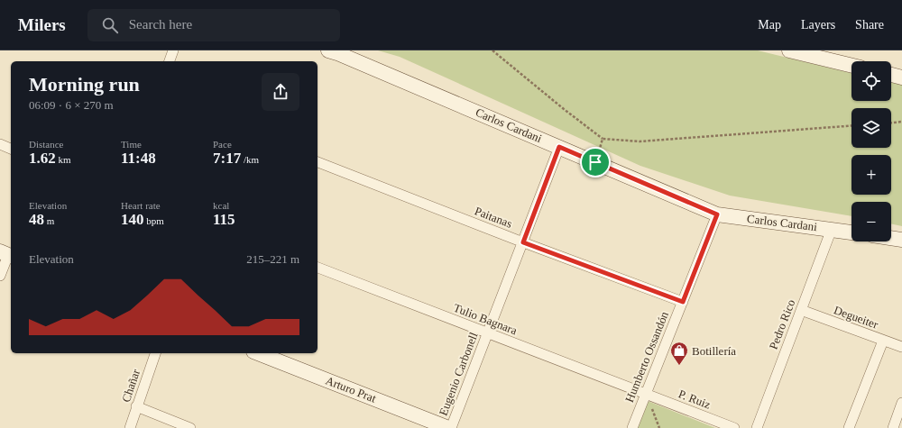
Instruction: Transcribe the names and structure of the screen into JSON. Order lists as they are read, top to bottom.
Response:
{
  "streets": {
    "main road": ["Carlos Cardani", "Arturo Prat"],
    "street": [
      "Paitanas",
      "Degueiter",
      "Tulio Bagnara",
      "Pedro Rico",
      "Humberto Ossandón",
      "Eugenio Carbonell",
      "Chañar",
      "P. Ruiz"
    ]
  },
  "crossings": [
    ["Carlos Cardani", "Pedro Rico"],
    ["Carlos Cardani", "Humberto Ossandón"],
    ["Carlos Cardani", "Eugenio Carbonell"],
    ["Paitanas", "Humberto Ossandón"],
    ["Paitanas", "Eugenio Carbonell"],
    ["Degueiter", "Pedro Rico"],
    ["Tulio Bagnara", "Humberto Ossandón"],
    ["Tulio Bagnara", "Eugenio Carbonell"],
    ["Tulio Bagnara", "P. Ruiz"],
    ["Humberto Ossandón", "P. Ruiz"],
    ["Eugenio Carbonell", "Arturo Prat"]
  ],
  "places": {
    "shop": ["Botillería"]
  },
  "page": {
    "header": "Milers",
    "search": "Search here",
    "nav": ["Map", "Layers", "Share"],
    "map_buttons": ["+", "−"],
    "heading": ["Morning run", "06:09 · 6 × 270 m"],
    "stats": [
      ["Distance", "1.62 km"],
      ["Time", "11:48"],
      ["Pace", "7:17 /km"],
      ["Elevation", "48 m"],
      ["Heart rate", "140 bpm"],
      ["kcal", "115"]
    ],
    "chart": ["Elevation", "215–221 m"]
  }
}
